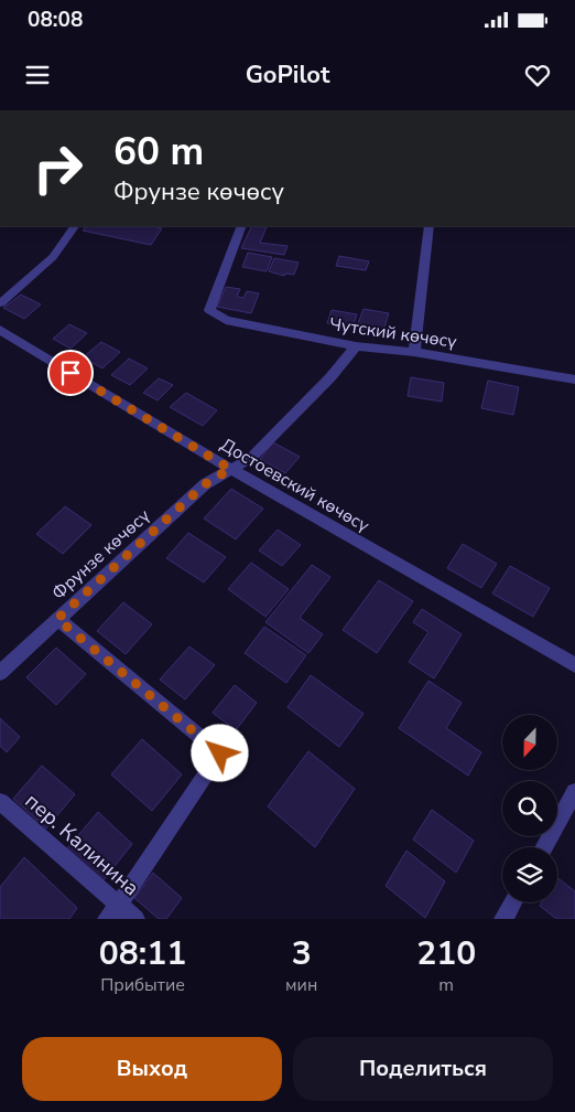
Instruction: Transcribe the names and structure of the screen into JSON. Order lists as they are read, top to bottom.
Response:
{
  "streets": {
    "street": [
      "Чутский көчөсү",
      "Достоевский көчөсү",
      "Фрунзе көчөсү",
      "пер. Калинина"
    ]
  },
  "crossings": [
    ["Чутский көчөсү", "Фрунзе көчөсү"],
    ["Достоевский көчөсү", "Фрунзе көчөсү"]
  ],
  "north": "bottom",
  "page": {
    "status": "08:08",
    "header": "GoPilot",
    "turn": ["60 m", "Фрунзе көчөсү"],
    "eta": [
      "08:11",
      "Прибытие",
      "3",
      "мин",
      "210",
      "m"
    ],
    "buttons": ["Выход", "Поделиться"]
  }
}
